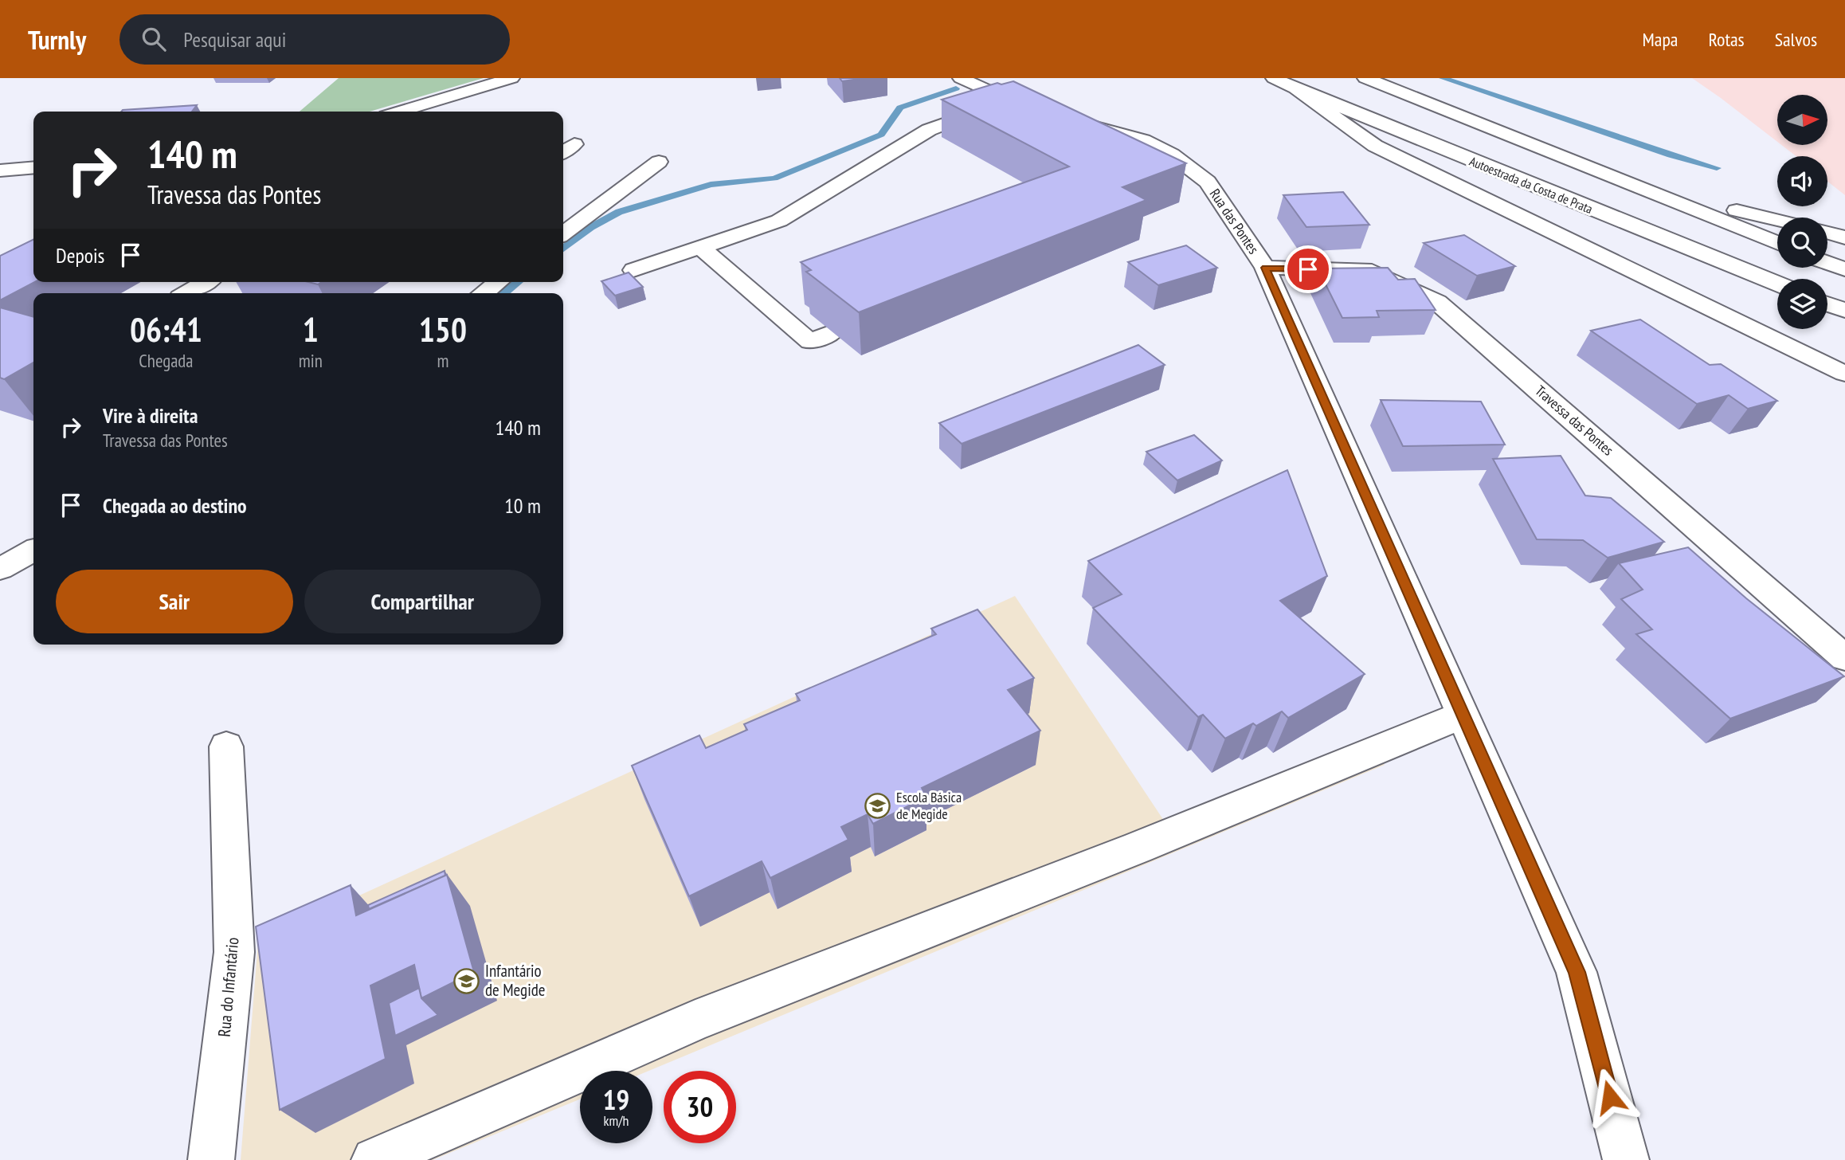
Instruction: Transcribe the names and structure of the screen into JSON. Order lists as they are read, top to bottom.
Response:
{
  "streets": {
    "main road": [
      "Autoestrada da Costa de Prata",
      "Rua das Pontes",
      "Travessa das Pontes",
      "Rua do Infantário"
    ]
  },
  "crossings": [
    ["Rua das Pontes", "Travessa das Pontes"]
  ],
  "places": {
    "school or university": ["Escola Básica de Megide", "Infantário de Megide"]
  },
  "north": "right",
  "page": {
    "header": "Turnly",
    "search": "Pesquisar aqui",
    "nav": ["Mapa", "Rotas", "Salvos"],
    "turn": ["140 m", "Travessa das Pontes"],
    "then": "Depois",
    "eta": [
      "06:41",
      "Chegada",
      "1",
      "min",
      "150",
      "m"
    ],
    "list": [
      {
        "name": "Vire à direita",
        "note": "Travessa das Pontes",
        "value": "140 m"
      },
      {
        "name": "Chegada ao destino",
        "value": "10 m"
      }
    ],
    "buttons": ["Sair", "Compartilhar"],
    "speed": "19 km/h",
    "limit": "30"
  }
}
